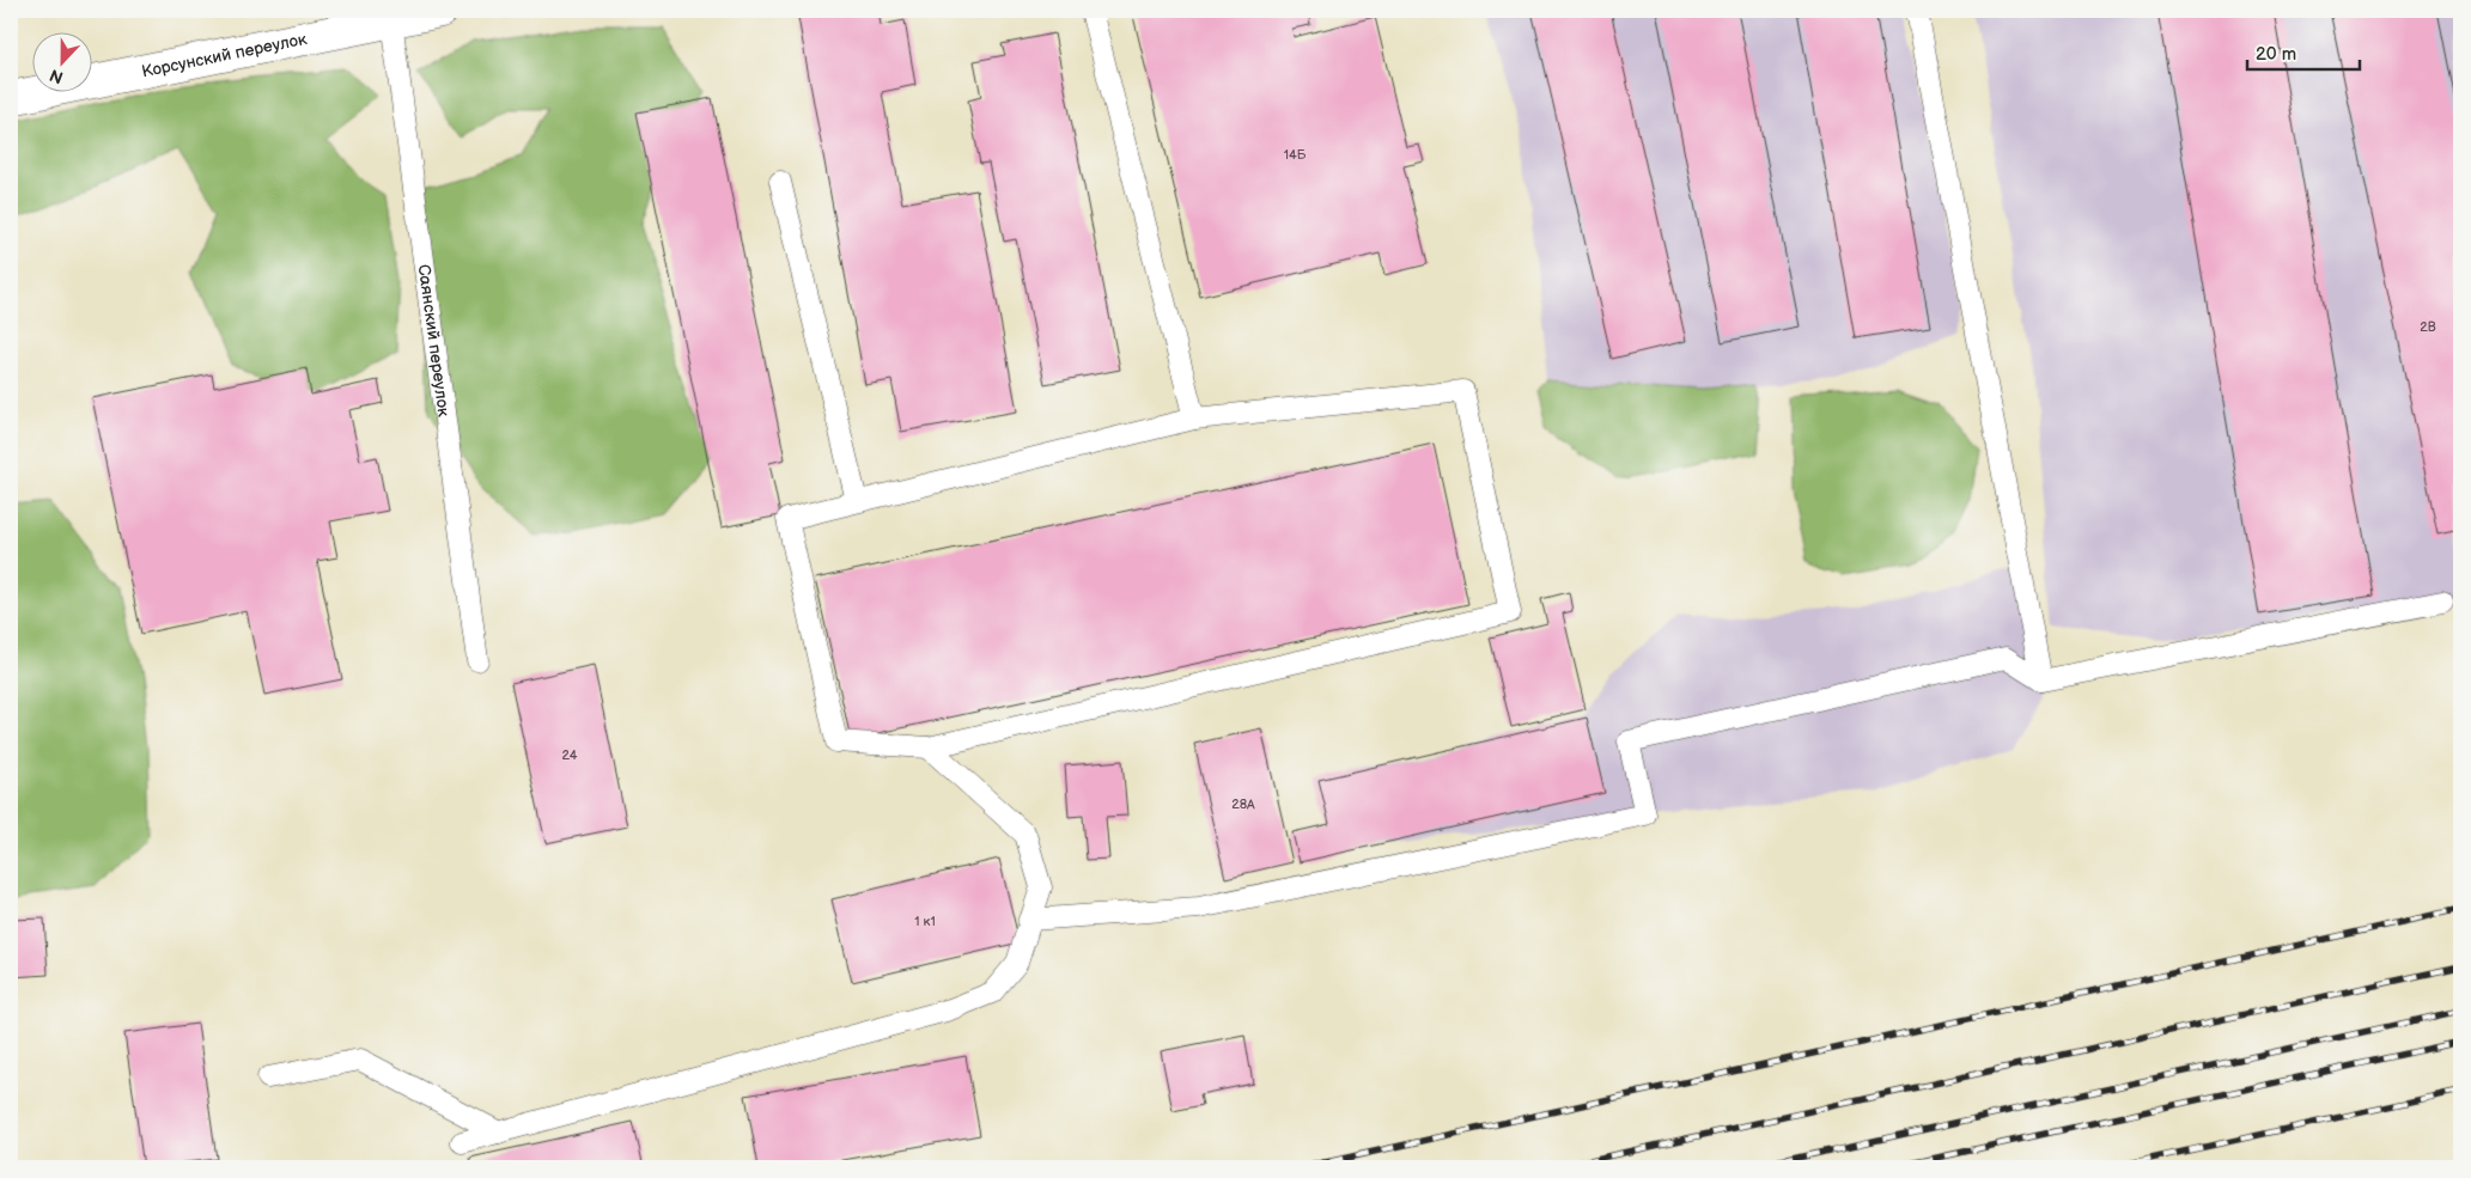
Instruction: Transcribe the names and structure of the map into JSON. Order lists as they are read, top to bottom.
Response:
{
  "streets": {
    "street": ["Корсунский переулок"],
    "lane": ["Саянский переулок"]
  },
  "crossings": [
    ["Корсунский переулок", "Саянский переулок"]
  ],
  "house_numbers": [
    "14Б",
    "2В",
    "24",
    "28А",
    "1 к1"
  ],
  "scale_bar": "20 m",
  "north": "bottom"
}
